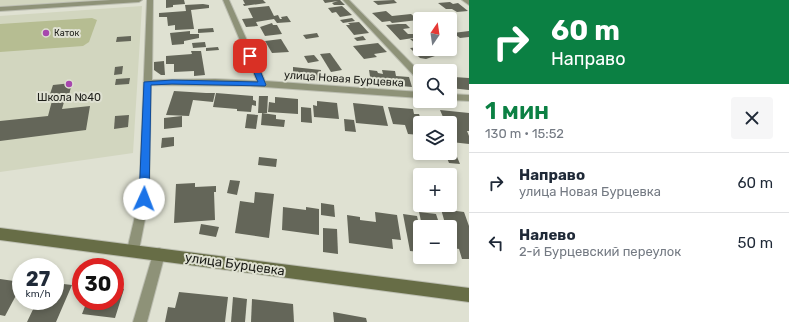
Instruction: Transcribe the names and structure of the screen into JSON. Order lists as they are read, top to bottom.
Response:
{
  "streets": {
    "street": ["улица Новая Бурцевка", "улица Бурцевка"]
  },
  "places": ["Каток", "Школа №40"],
  "north": "top",
  "page": {
    "turn": ["60 m", "Направо"],
    "map_buttons": ["+", "−"],
    "heading": ["1 мин", "130 m · 15:52"],
    "list": [
      {
        "name": "Направо",
        "note": "улица Новая Бурцевка",
        "value": "60 m"
      },
      {
        "name": "Налево",
        "note": "2-й Бурцевский переулок",
        "value": "50 m"
      }
    ],
    "speed": "27 km/h",
    "limit": "30"
  }
}
